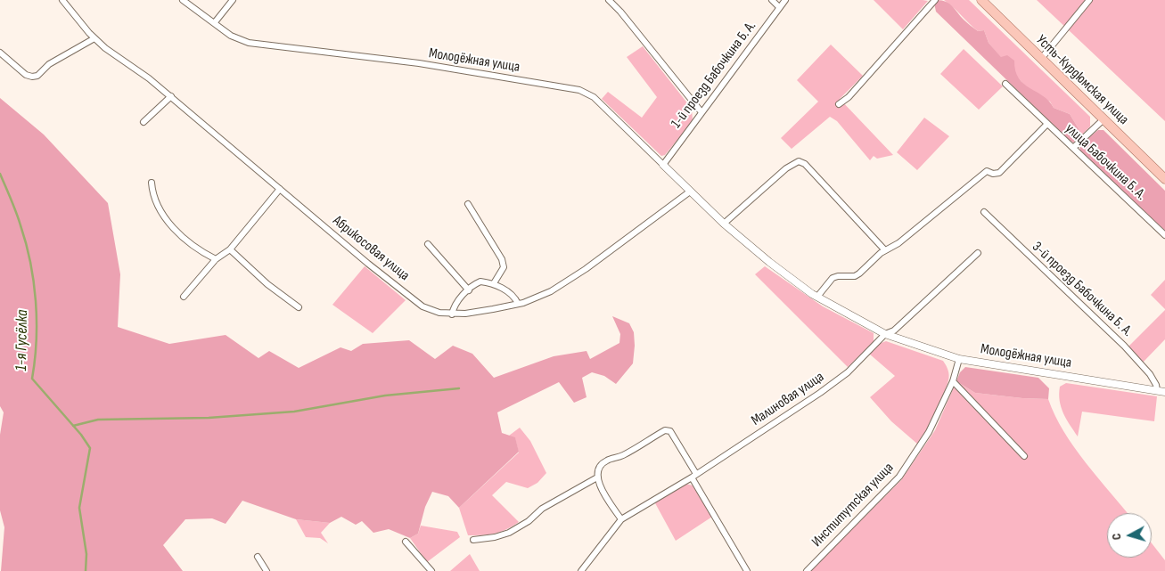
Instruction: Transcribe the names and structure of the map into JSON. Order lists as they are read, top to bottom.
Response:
{
  "streets": {
    "main road": ["Усть-Курдюмская улица"],
    "street": [
      "Молодёжная улица",
      "1-й проезд Бабочкина Б. А.",
      "улица Бабочкина Б. А.",
      "Абрикосовая улица",
      "3-й проезд Бабочкина Б. А.",
      "Малиновая улица",
      "Институтская улица"
    ]
  },
  "crossings": [
    ["Молодёжная улица", "1-й проезд Бабочкина Б. А."],
    ["Молодёжная улица", "Абрикосовая улица"],
    ["Молодёжная улица", "3-й проезд Бабочкина Б. А."],
    ["Молодёжная улица", "Малиновая улица"],
    ["Молодёжная улица", "Институтская улица"]
  ],
  "water": ["1-я Гусёлка"],
  "north": "left"
}
